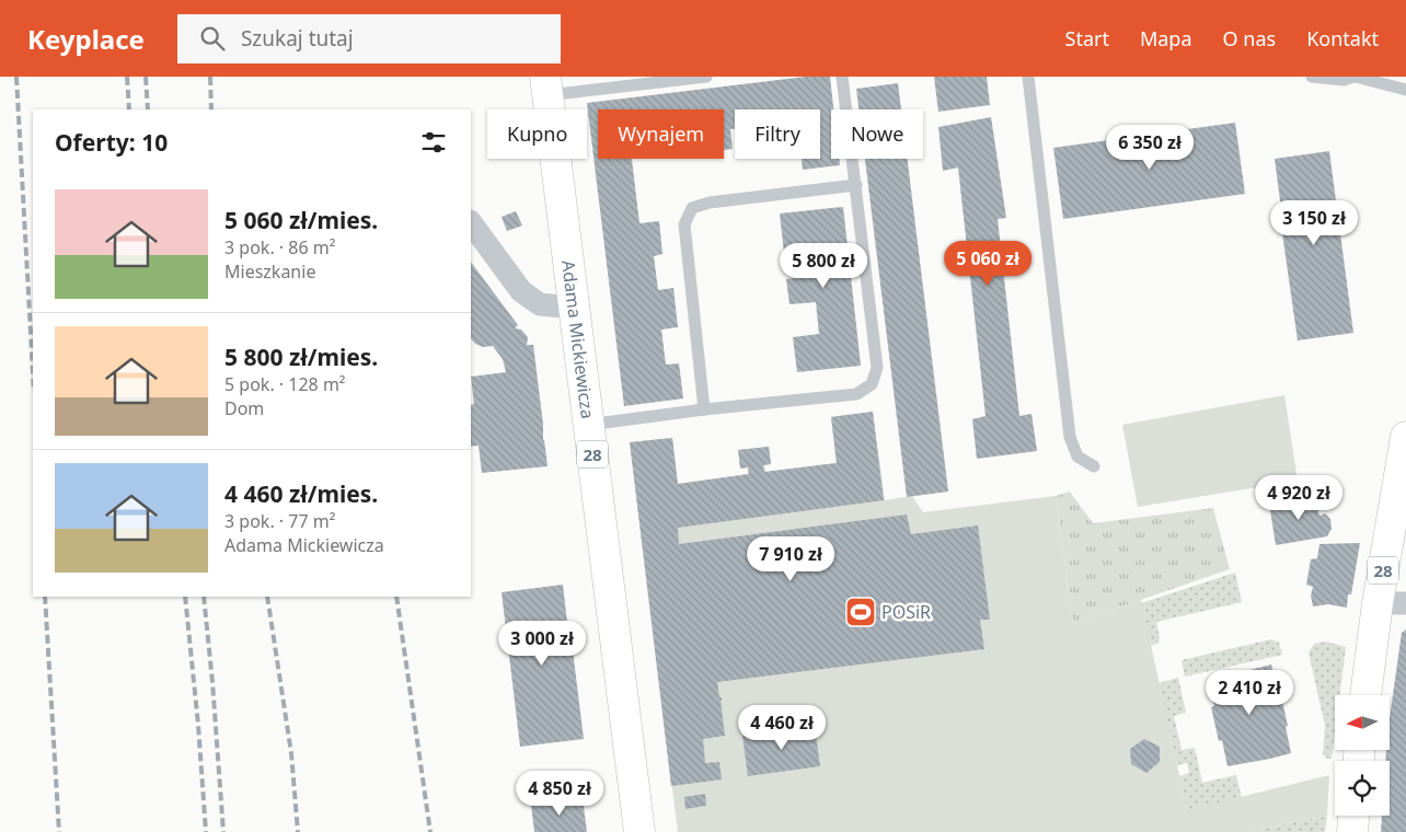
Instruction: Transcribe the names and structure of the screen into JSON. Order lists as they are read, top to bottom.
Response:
{
  "streets": {
    "main road": ["Adama Mickiewicza", "28"]
  },
  "places": {
    "sports": ["POSiR"]
  },
  "north": "left",
  "page": {
    "header": "Keyplace",
    "search": "Szukaj tutaj",
    "nav": [
      "Start",
      "Mapa",
      "O nas",
      "Kontakt"
    ],
    "chip": [
      "Kupno",
      "Wynajem",
      "Filtry",
      "Nowe"
    ],
    "heading": "Oferty: 10",
    "price": [
      "6 350 zł",
      "3 150 zł",
      "5 060 zł",
      "5 800 zł",
      "4 920 zł",
      "7 910 zł",
      "3 000 zł",
      "2 410 zł",
      "4 460 zł",
      "4 850 zł"
    ],
    "list": [
      {
        "name": "5 060 zł/mies.",
        "note": "3 pok. · 86 m² · Mieszkanie"
      },
      {
        "name": "5 800 zł/mies.",
        "note": "5 pok. · 128 m² · Dom"
      },
      {
        "name": "4 460 zł/mies.",
        "note": "3 pok. · 77 m² · Adama Mickiewicza"
      }
    ]
  }
}
